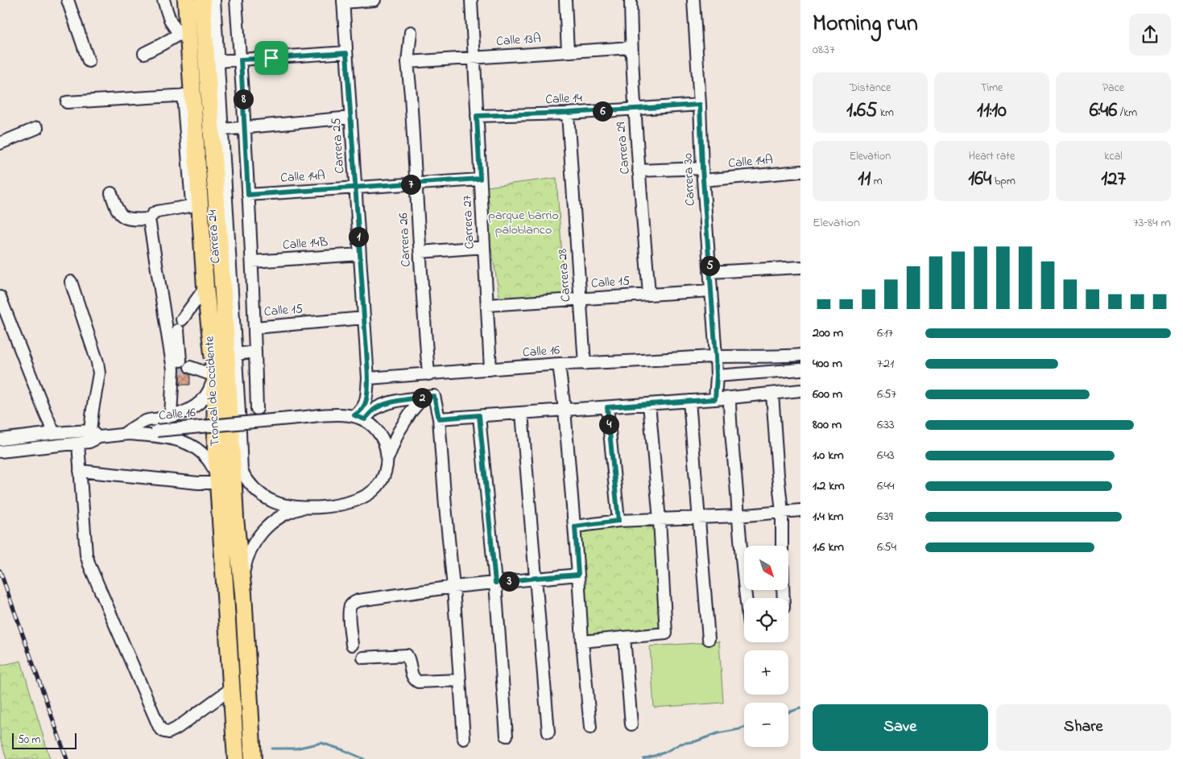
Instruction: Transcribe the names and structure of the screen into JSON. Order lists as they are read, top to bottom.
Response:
{
  "streets": {
    "highway": ["Troncal de Occidente"],
    "street": [
      "Calle 13A",
      "Calle 14",
      "Carrera 25",
      "Carrera 29",
      "Calle 14A",
      "Carrera 30",
      "Carrera 27",
      "Carrera 24",
      "Carrera 26",
      "Calle 14B",
      "Carrera 28",
      "Calle 15",
      "Calle 16"
    ]
  },
  "crossings": [
    ["Calle 13A", "Carrera 29"],
    ["Calle 13A", "Carrera 27"],
    ["Calle 13A", "Carrera 26"],
    ["Calle 14", "Carrera 29"],
    ["Calle 14", "Carrera 30"],
    ["Calle 14", "Carrera 27"],
    ["Calle 14", "Carrera 28"],
    ["Carrera 25", "Calle 14A"],
    ["Carrera 25", "Calle 14B"],
    ["Carrera 25", "Calle 15"],
    ["Carrera 25", "Calle 16"],
    ["Carrera 29", "Calle 15"],
    ["Calle 14A", "Carrera 30"],
    ["Calle 14A", "Carrera 27"],
    ["Calle 14A", "Carrera 26"],
    ["Carrera 30", "Calle 15"],
    ["Carrera 30", "Calle 16"],
    ["Carrera 27", "Calle 15"],
    ["Carrera 27", "Calle 16"],
    ["Carrera 24", "Troncal de Occidente"],
    ["Carrera 26", "Calle 16"],
    ["Carrera 28", "Calle 15"],
    ["Carrera 28", "Calle 16"]
  ],
  "parks": ["parque barrio paloblanco"],
  "scale_bar": "50 m",
  "north": "bottom right",
  "page": {
    "heading": ["Morning run", "08:37"],
    "stats": [
      ["Distance", "1.65 km"],
      ["Time", "11:10"],
      ["Pace", "6:46 /km"],
      ["Elevation", "11 m"],
      ["Heart rate", "164 bpm"],
      ["kcal", "127"]
    ],
    "pins": [
      "8",
      "6",
      "7",
      "1",
      "5",
      "2",
      "4",
      "3"
    ],
    "chart": ["Elevation", "73–84 m"],
    "list": [
      {
        "name": "200 m",
        "note": "6:17"
      },
      {
        "name": "400 m",
        "note": "7:21"
      },
      {
        "name": "600 m",
        "note": "6:57"
      },
      {
        "name": "800 m",
        "note": "6:33"
      },
      {
        "name": "1.0 km",
        "note": "6:43"
      },
      {
        "name": "1.2 km",
        "note": "6:44"
      },
      {
        "name": "1.4 km",
        "note": "6:39"
      },
      {
        "name": "1.6 km",
        "note": "6:54"
      }
    ],
    "map_buttons": ["+", "−"],
    "buttons": ["Save", "Share"],
    "scale": "50 m"
  }
}
